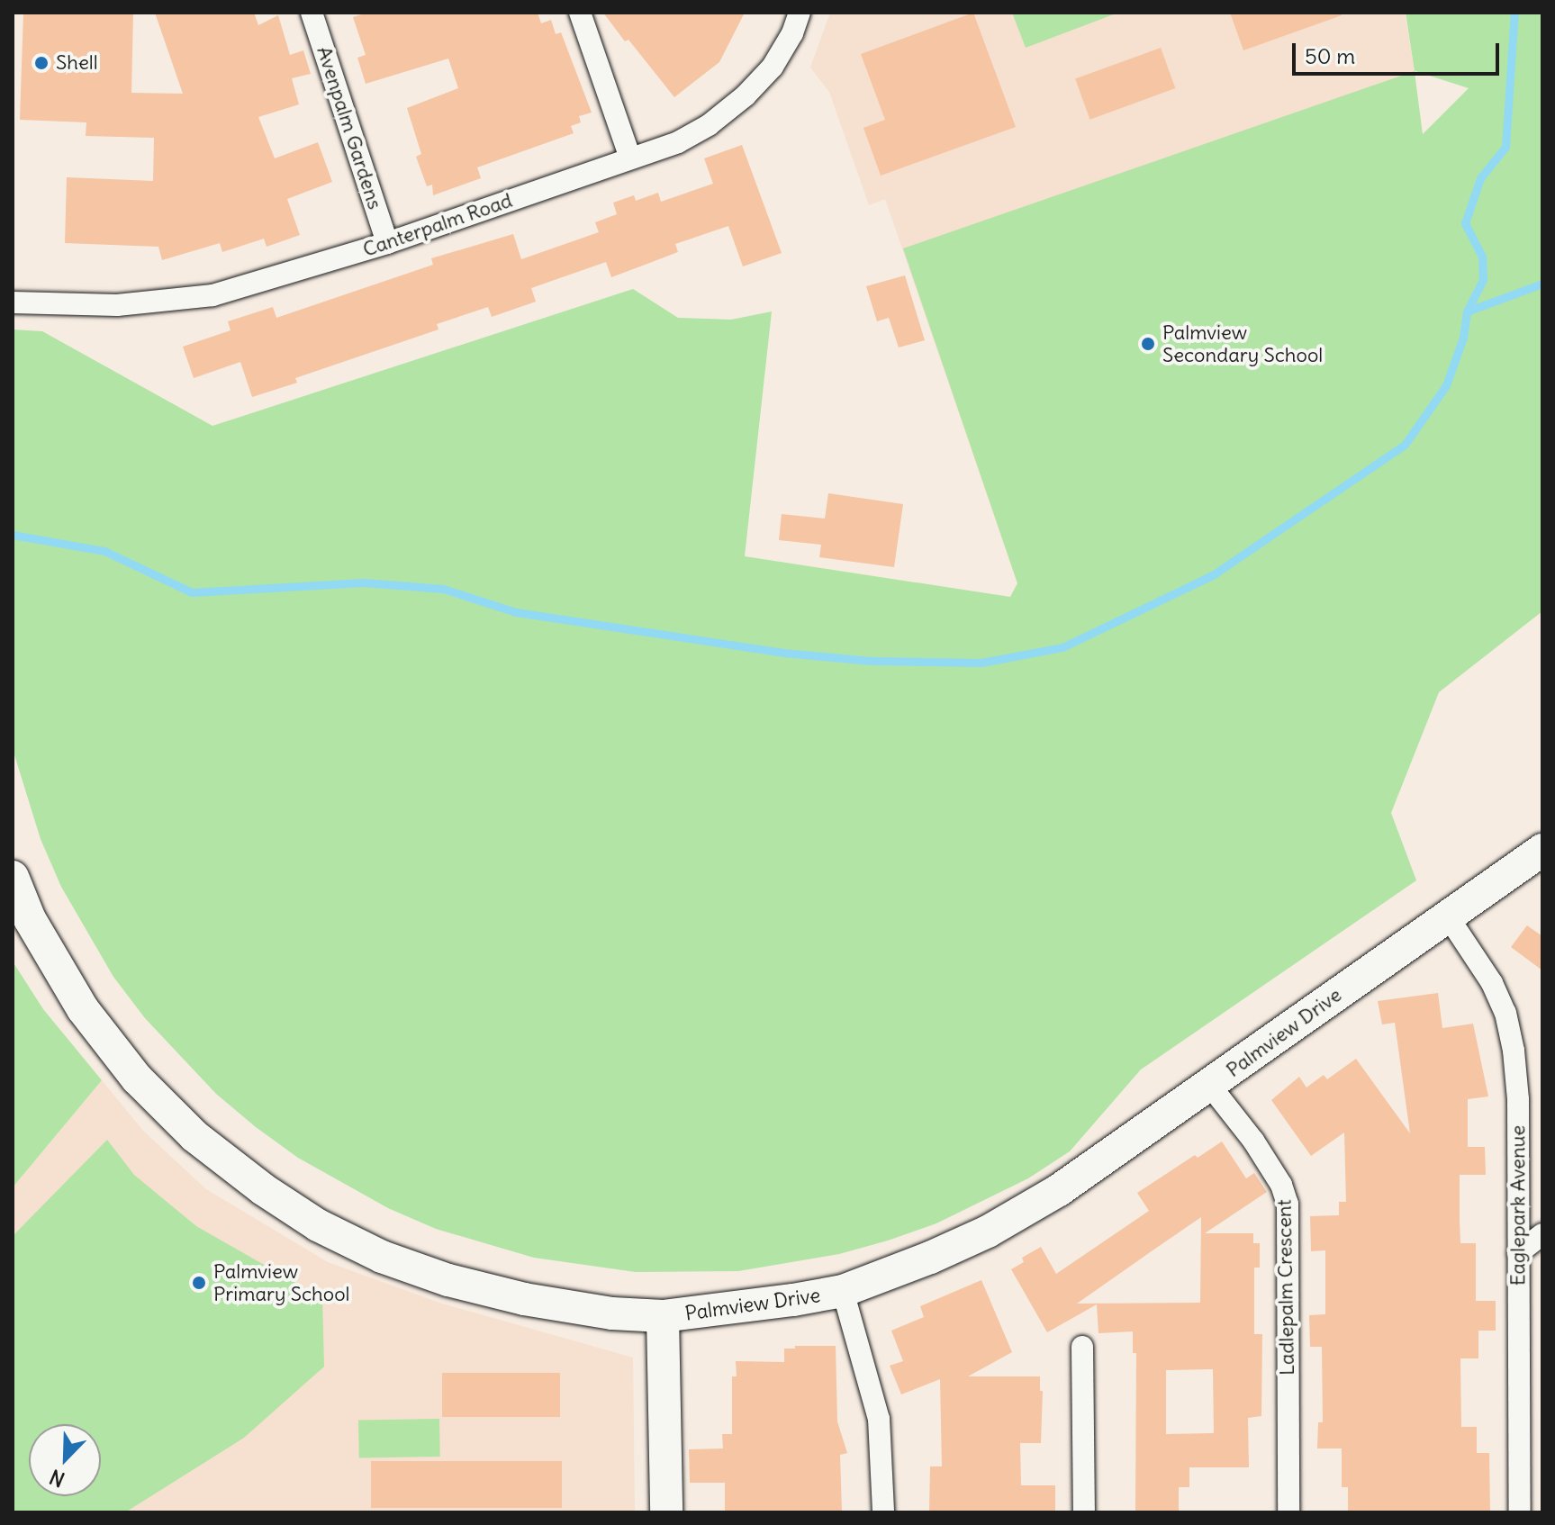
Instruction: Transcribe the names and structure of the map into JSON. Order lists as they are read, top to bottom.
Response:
{
  "streets": {
    "street": [
      "Avenpalm Gardens",
      "Canterpalm Road",
      "Palmview Drive",
      "Eaglepark Avenue",
      "Ladlepalm Crescent"
    ]
  },
  "crossings": [
    ["Avenpalm Gardens", "Canterpalm Road"],
    ["Palmview Drive", "Eaglepark Avenue"],
    ["Palmview Drive", "Ladlepalm Crescent"]
  ],
  "places": ["Shell", "Palmview Secondary School", "Palmview Primary School"],
  "scale_bar": "50 m",
  "north": "bottom left"
}
